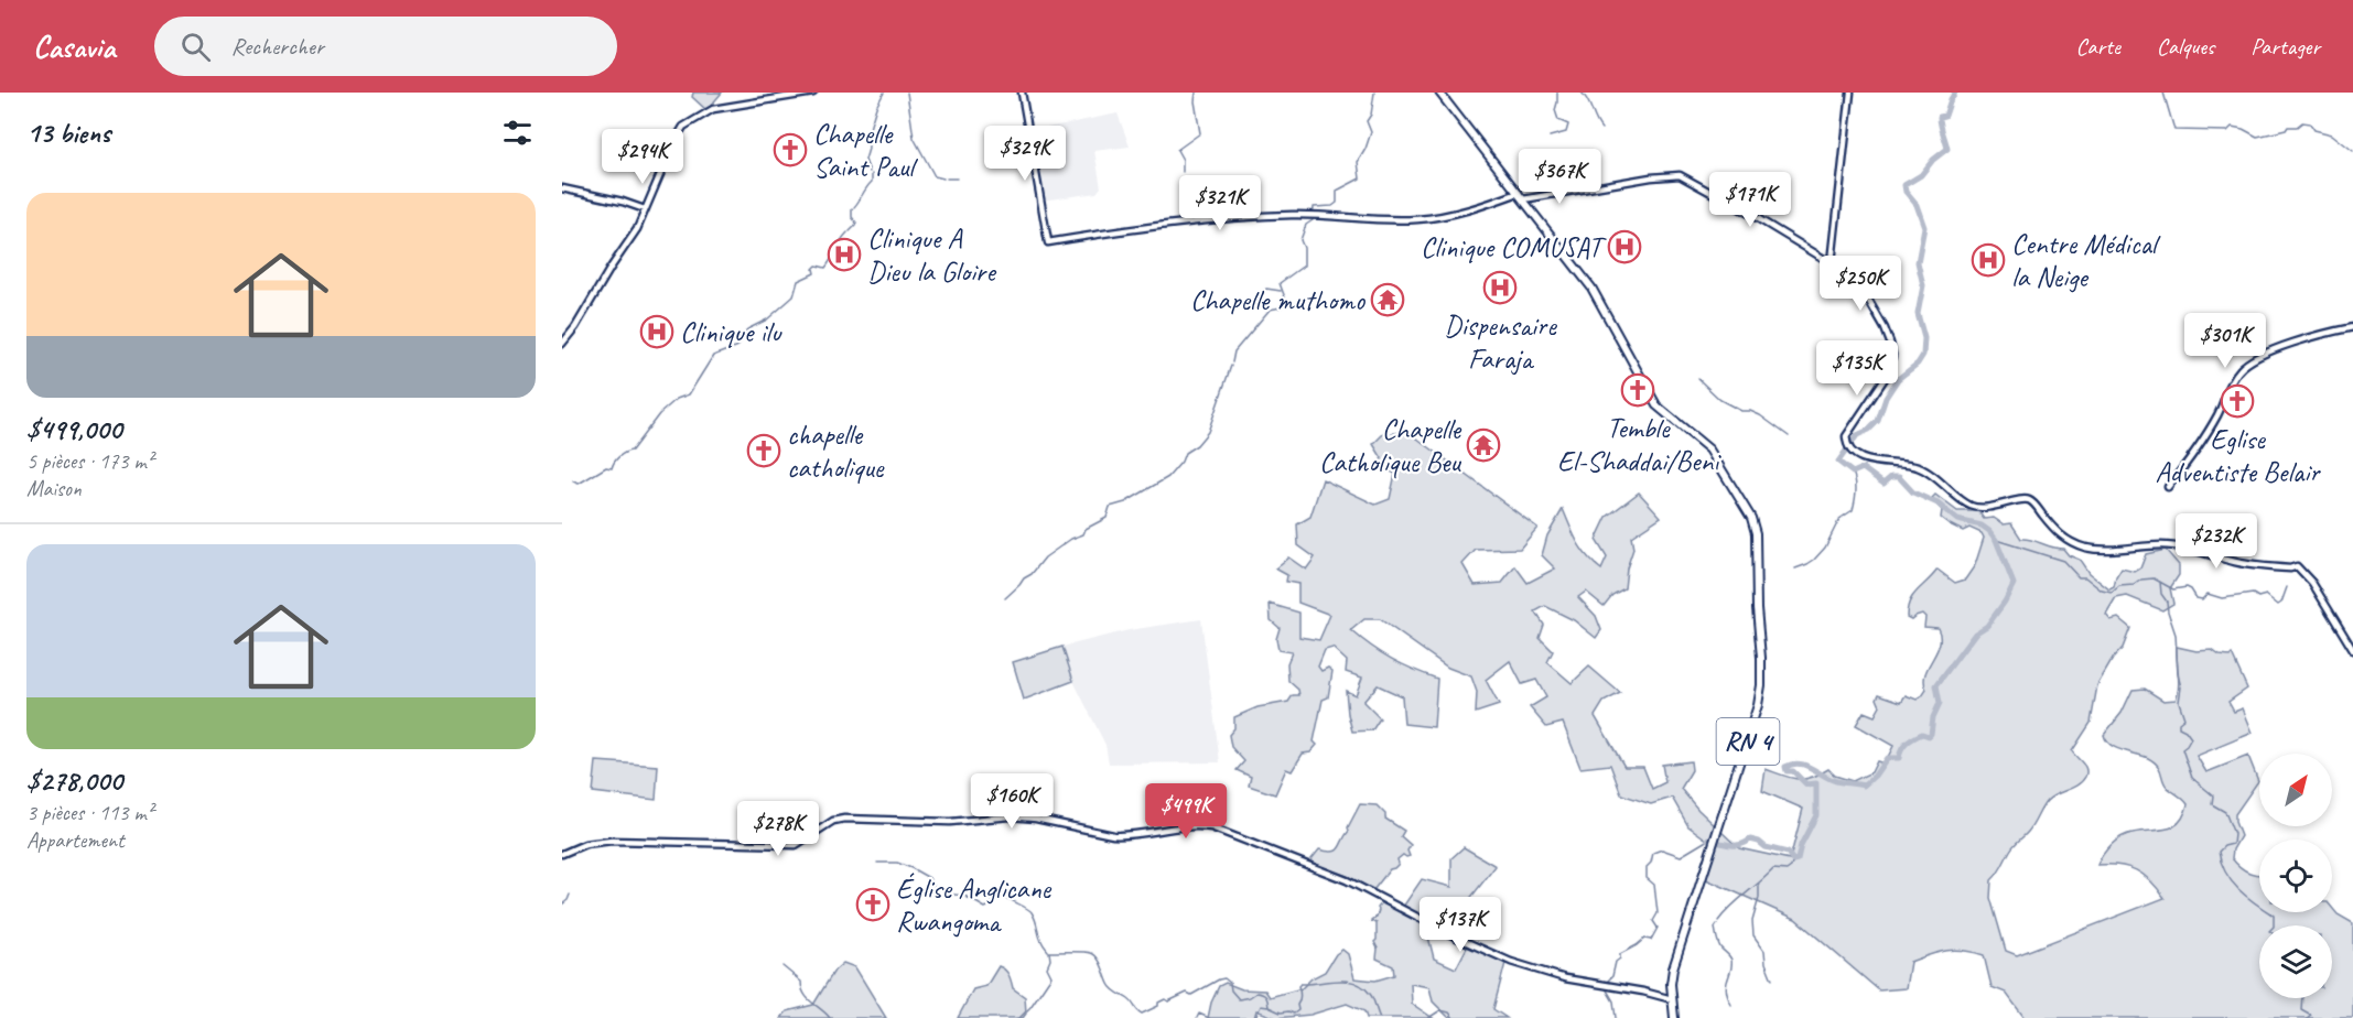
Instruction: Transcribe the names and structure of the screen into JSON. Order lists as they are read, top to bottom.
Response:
{
  "streets": {
    "highway": ["RN 4"]
  },
  "places": {
    "church": [
      "Chapelle Saint Paul",
      "Temble El-Shaddai/Beni",
      "Eglise Adventiste Belair",
      "chapelle catholique",
      "Église Anglicane Rwangoma"
    ],
    "hospital": [
      "Clinique COMUSAT",
      "Clinique A Dieu la Gloire",
      "Centre Médical la Neige",
      "Dispensaire Faraja",
      "Clinique ilu"
    ],
    "temple": ["Chapelle muthomo", "Chapelle Catholique Beu"]
  },
  "north": "top right",
  "page": {
    "header": "Casavia",
    "search": "Rechercher",
    "nav": ["Carte", "Calques", "Partager"],
    "heading": "13 biens",
    "price": [
      "$329K",
      "$294K",
      "$367K",
      "$171K",
      "$321K",
      "$250K",
      "$301K",
      "$135K",
      "$232K",
      "$160K",
      "$499K",
      "$278K",
      "$137K"
    ],
    "list": [
      {
        "name": "$499,000",
        "note": "5 pièces · 173 m² · Maison"
      },
      {
        "name": "$278,000",
        "note": "3 pièces · 113 m² · Appartement"
      }
    ]
  }
}
